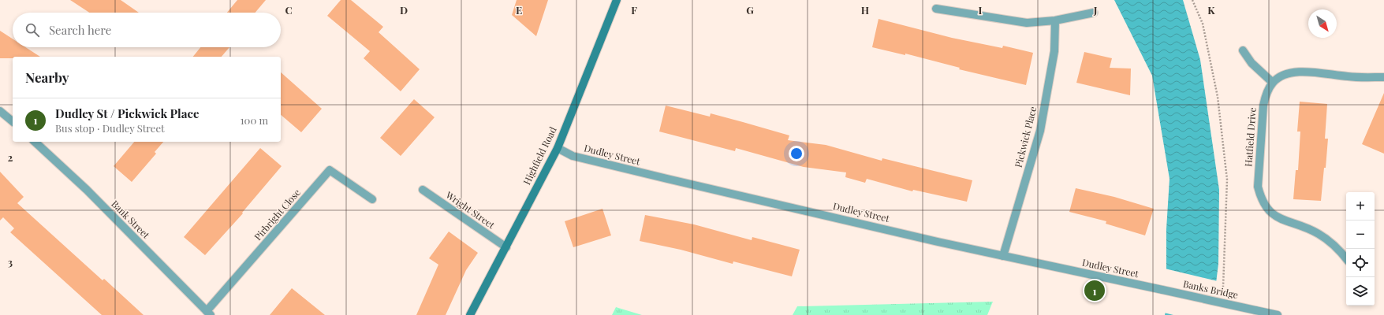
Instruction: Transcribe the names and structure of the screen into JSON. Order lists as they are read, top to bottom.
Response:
{
  "streets": {
    "main road": ["Highfield Road"],
    "street": [
      "Pickwick Place",
      "Hatfield Drive",
      "Dudley Street",
      "Wright Street",
      "Pirbright Close",
      "Bank Street",
      "Banks Bridge"
    ]
  },
  "crossings": [
    ["Pickwick Place", "Dudley Street"],
    ["Dudley Street", "Highfield Road"],
    ["Dudley Street", "Banks Bridge"],
    ["Highfield Road", "Wright Street"],
    ["Pirbright Close", "Bank Street"]
  ],
  "north": "bottom right",
  "page": {
    "search": "Search here",
    "heading": "Nearby",
    "list": [
      {
        "mark": "1",
        "name": "Dudley St / Pickwick Place",
        "note": "Bus stop · Dudley Street",
        "value": "100 m"
      }
    ],
    "map_buttons": ["+", "−"],
    "pins": "1"
  },
  "grid": {
    "columns": [
      "C",
      "D",
      "E",
      "F",
      "G",
      "H",
      "I",
      "J",
      "K"
    ],
    "rows": ["2", "3"]
  }
}
